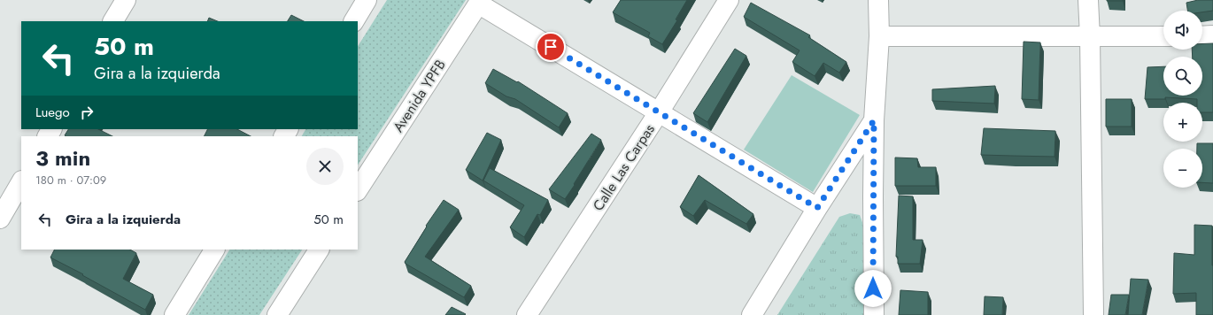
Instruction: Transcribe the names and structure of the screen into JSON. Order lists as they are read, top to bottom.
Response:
{
  "streets": {
    "street": ["Avenida YPFB", "Calle Las Carpas"]
  },
  "page": {
    "map_buttons": ["+", "−"],
    "turn": ["50 m", "Gira a la izquierda"],
    "then": "Luego",
    "heading": ["3 min", "180 m · 07:09"],
    "list": [
      {
        "name": "Gira a la izquierda",
        "value": "50 m"
      }
    ]
  }
}
